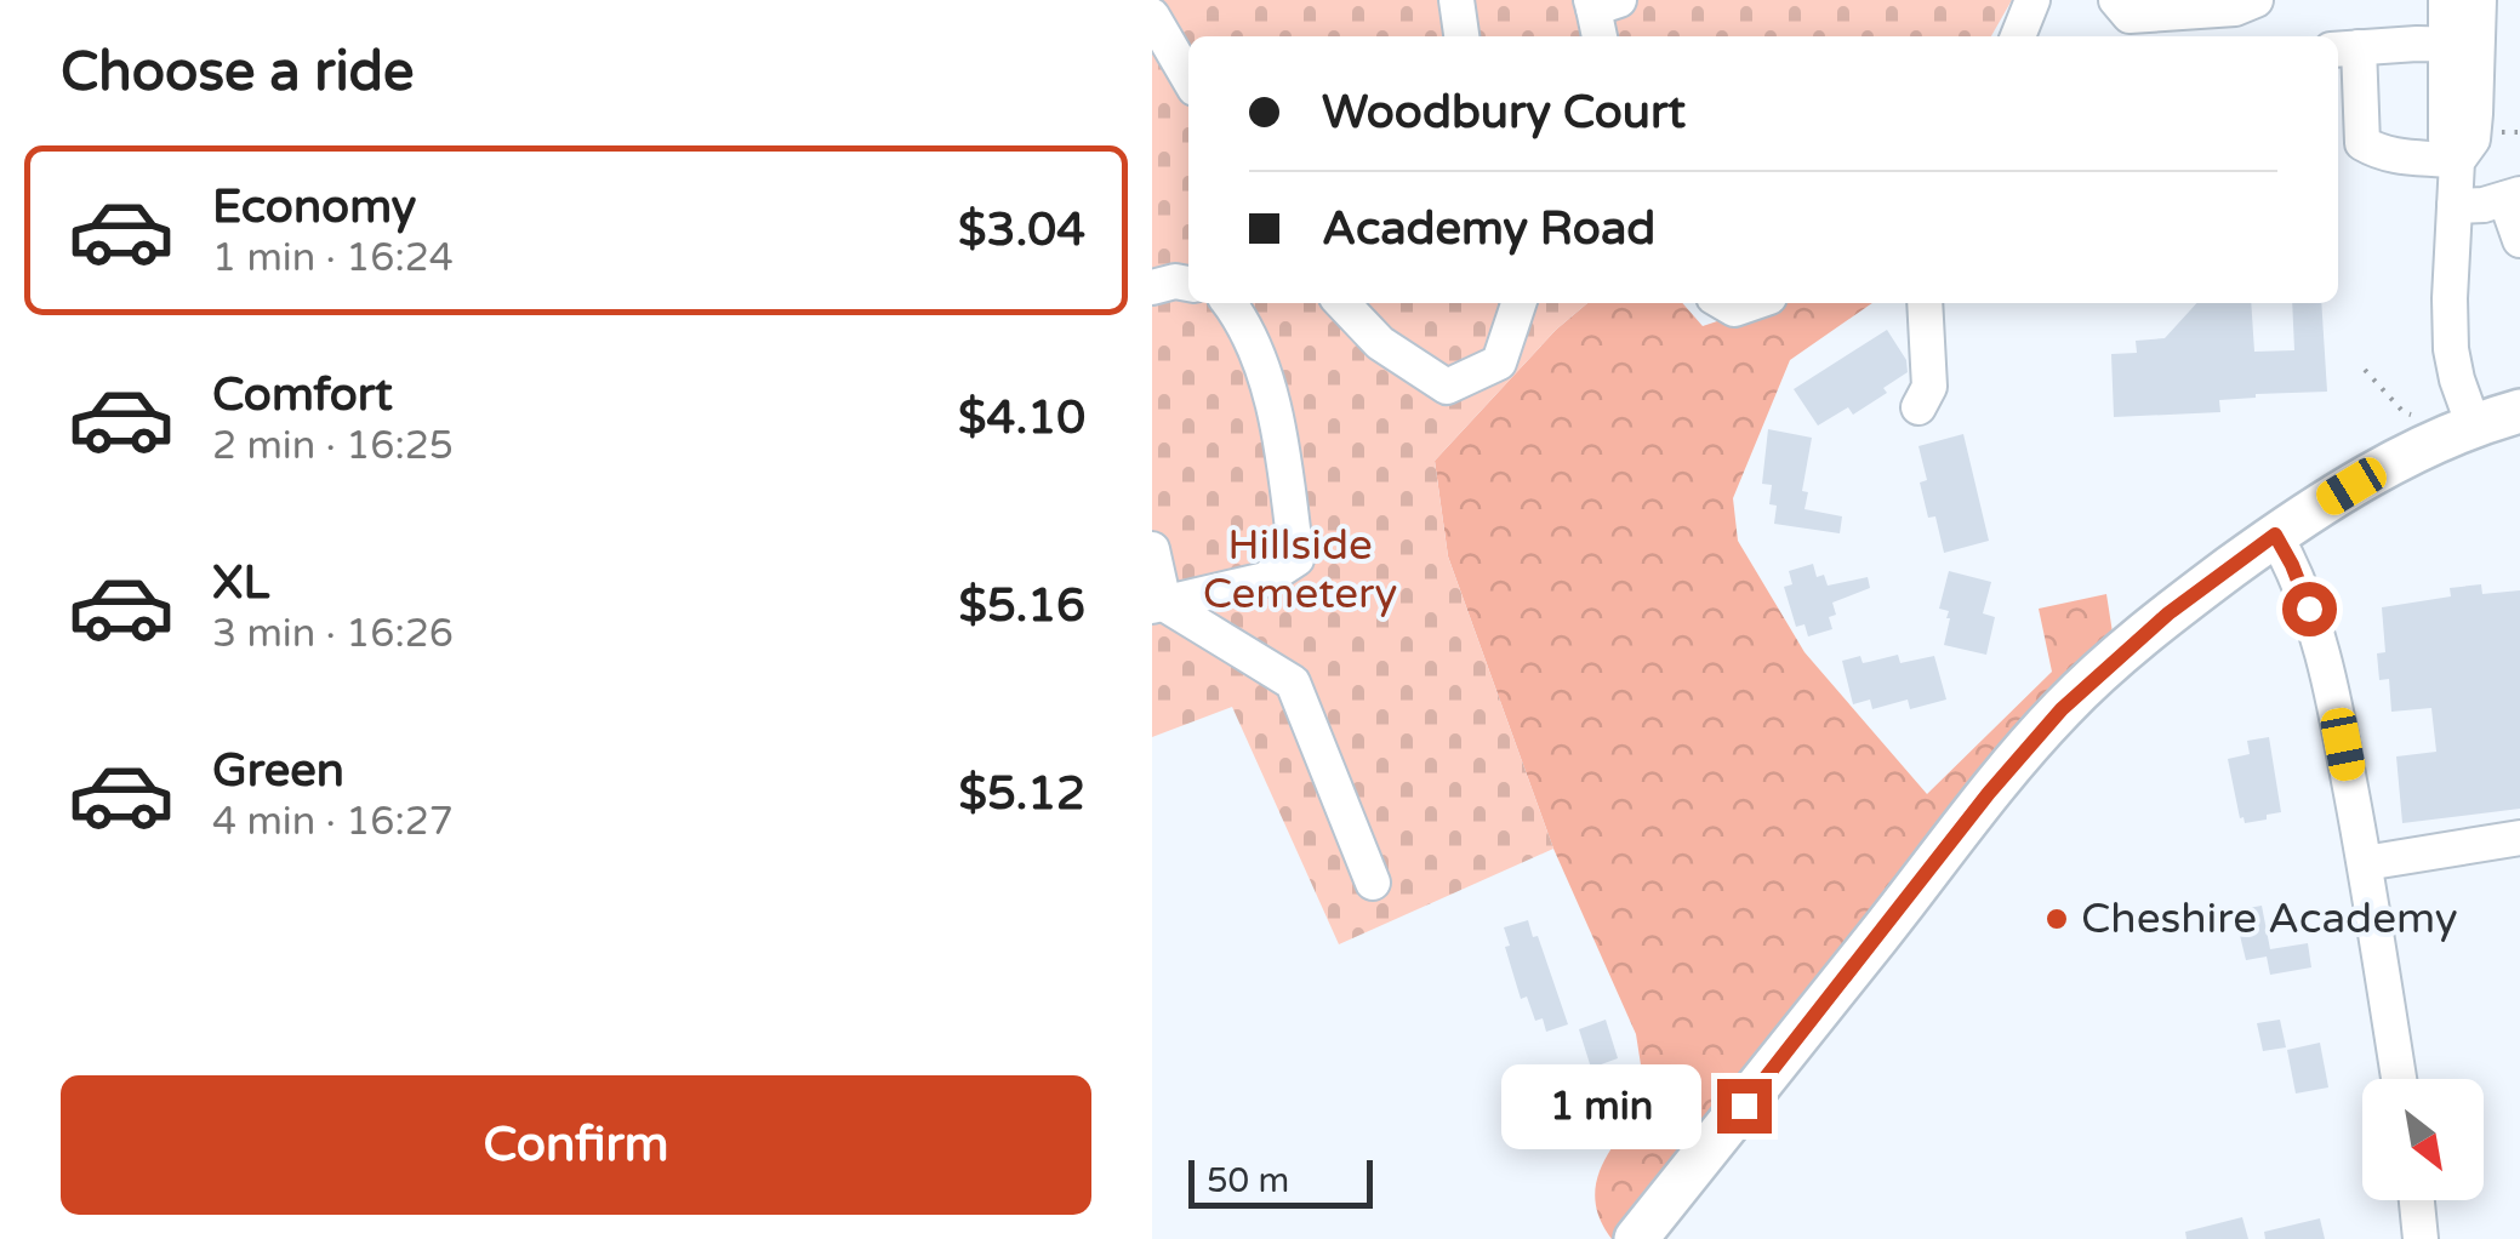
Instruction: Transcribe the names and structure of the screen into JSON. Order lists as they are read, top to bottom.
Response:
{
  "parks": ["Hillside Cemetery"],
  "places": ["Cheshire Academy"],
  "scale_bar": "50 m",
  "north": "bottom right",
  "page": {
    "heading": "Choose a ride",
    "banner": ["Woodbury Court", "Academy Road"],
    "list": [
      {
        "name": "Economy",
        "note": "1 min · 16:24",
        "value": "$3.04"
      },
      {
        "name": "Comfort",
        "note": "2 min · 16:25",
        "value": "$4.10"
      },
      {
        "name": "XL",
        "note": "3 min · 16:26",
        "value": "$5.16"
      },
      {
        "name": "Green",
        "note": "4 min · 16:27",
        "value": "$5.12"
      }
    ],
    "buttons": "Confirm",
    "bubble": "1 min",
    "scale": "50 m"
  }
}
